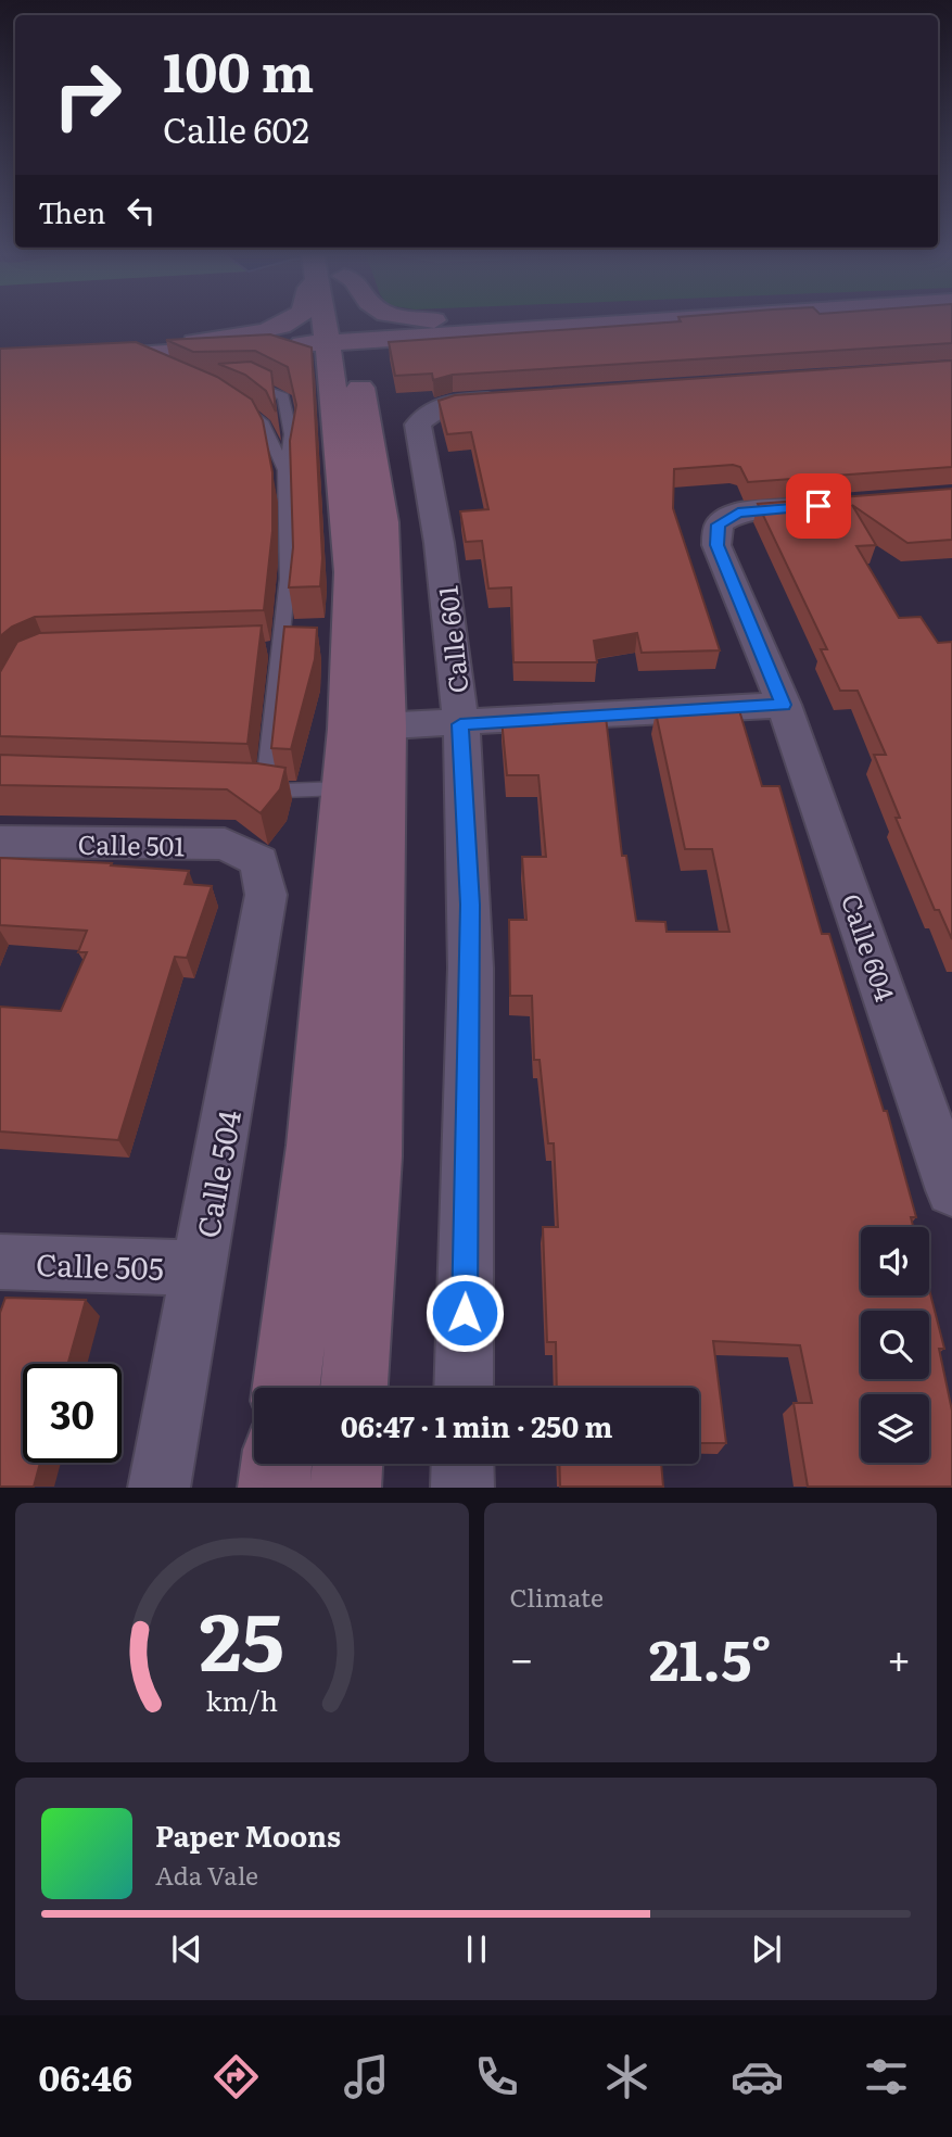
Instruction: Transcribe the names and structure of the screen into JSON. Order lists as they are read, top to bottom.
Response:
{
  "streets": {
    "street": [
      "Calle 601",
      "Calle 501",
      "Calle 604",
      "Calle 504",
      "Calle 505"
    ]
  },
  "crossings": [
    ["Calle 501", "Calle 504"],
    ["Calle 504", "Calle 505"]
  ],
  "page": {
    "turn": ["100 m", "Calle 602"],
    "then": "Then",
    "limit": "30",
    "trip": "06:47 · 1 min · 250 m",
    "tile": "Climate",
    "heat": ["−", "21.5°", "+"],
    "song": ["Paper Moons", "Ada Vale"],
    "tabs": "06:46",
    "gauge": ["25", "km/h"]
  }
}
